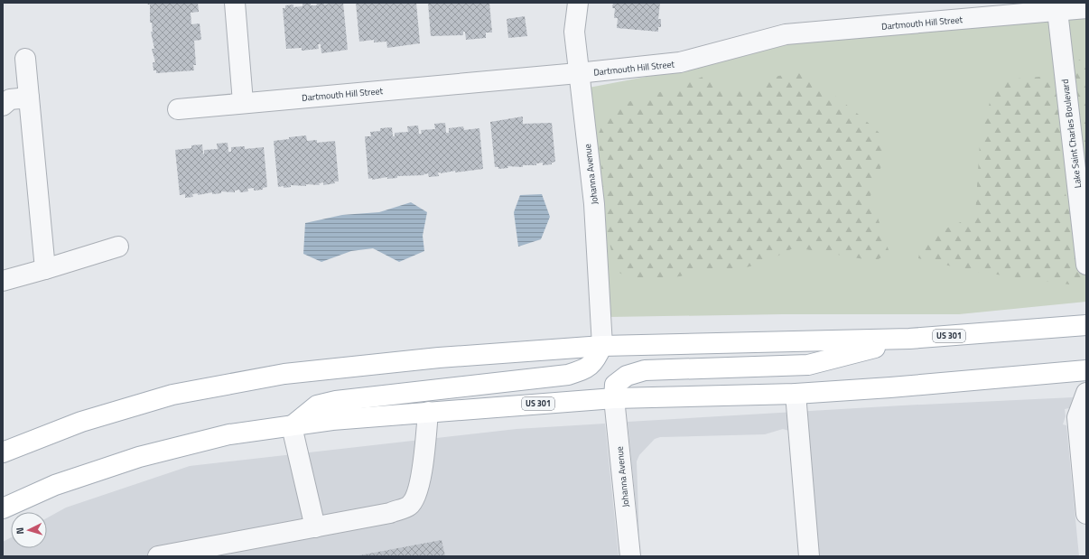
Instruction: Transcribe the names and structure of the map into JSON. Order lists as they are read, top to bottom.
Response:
{
  "streets": {
    "main road": ["US 301"],
    "street": ["Dartmouth Hill Street", "Lake Saint Charles Boulevard", "Johanna Avenue"]
  },
  "crossings": [
    ["Dartmouth Hill Street", "Lake Saint Charles Boulevard"],
    ["Dartmouth Hill Street", "Johanna Avenue"],
    ["Johanna Avenue", "US 301"]
  ],
  "north": "left"
}
